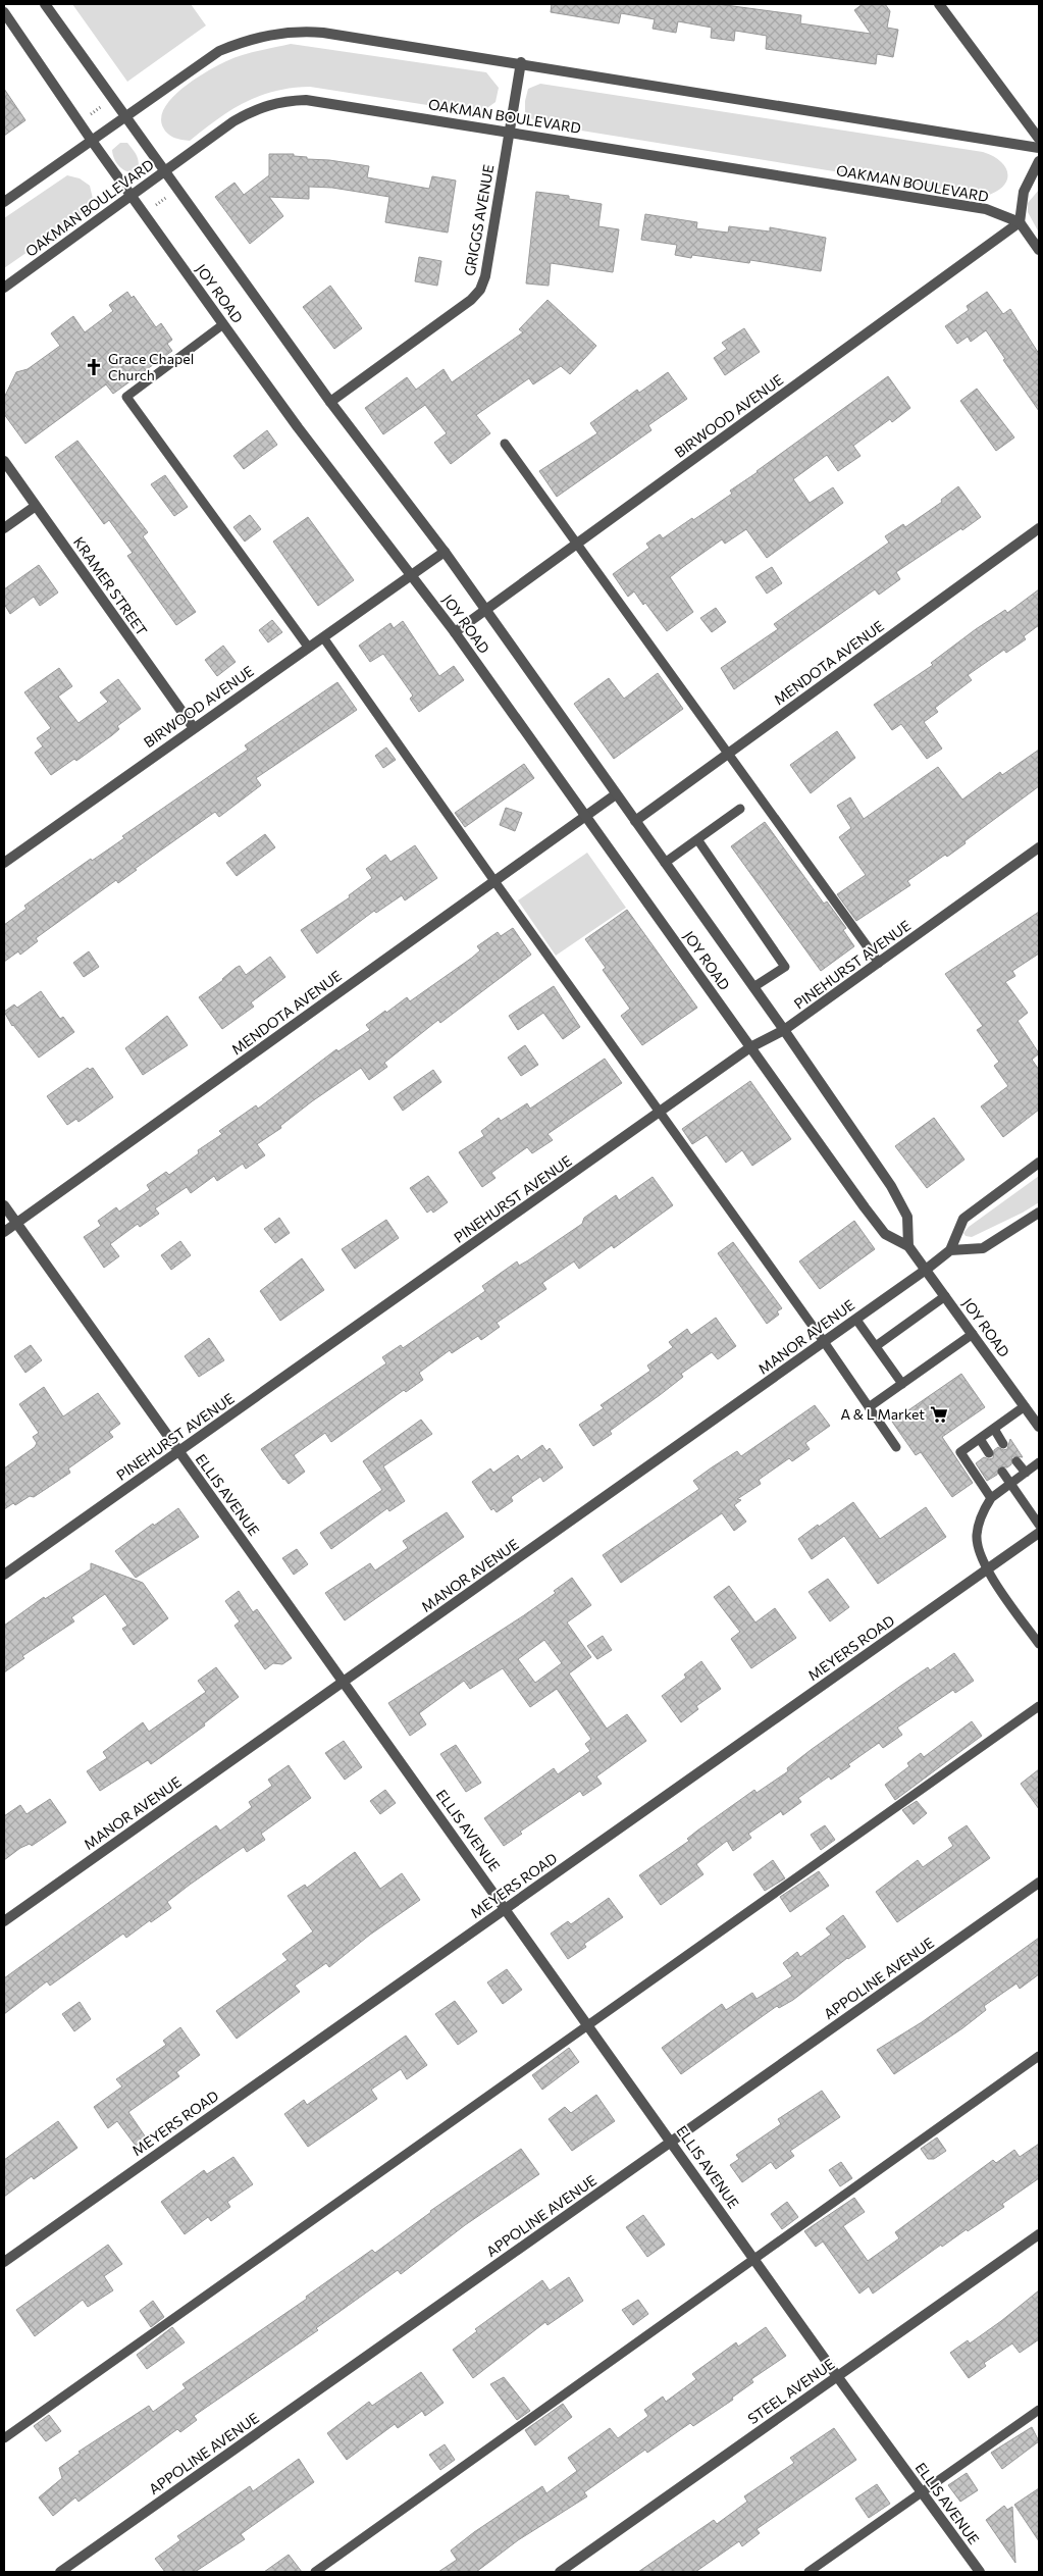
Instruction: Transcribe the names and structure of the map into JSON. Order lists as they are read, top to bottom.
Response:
{
  "streets": {
    "street": [
      "OAKMAN BOULEVARD",
      "GRIGGS AVENUE",
      "JOY ROAD",
      "BIRWOOD AVENUE",
      "KRAMER STREET",
      "MENDOTA AVENUE",
      "PINEHURST AVENUE",
      "MANOR AVENUE",
      "ELLIS AVENUE",
      "MEYERS ROAD",
      "APPOLINE AVENUE",
      "STEEL AVENUE"
    ]
  },
  "crossings": [
    ["OAKMAN BOULEVARD", "GRIGGS AVENUE"],
    ["OAKMAN BOULEVARD", "JOY ROAD"],
    ["OAKMAN BOULEVARD", "BIRWOOD AVENUE"],
    ["GRIGGS AVENUE", "JOY ROAD"],
    ["JOY ROAD", "BIRWOOD AVENUE"],
    ["JOY ROAD", "MENDOTA AVENUE"],
    ["JOY ROAD", "PINEHURST AVENUE"],
    ["JOY ROAD", "MANOR AVENUE"],
    ["BIRWOOD AVENUE", "KRAMER STREET"],
    ["MENDOTA AVENUE", "ELLIS AVENUE"],
    ["PINEHURST AVENUE", "ELLIS AVENUE"],
    ["MANOR AVENUE", "ELLIS AVENUE"],
    ["ELLIS AVENUE", "MEYERS ROAD"],
    ["ELLIS AVENUE", "APPOLINE AVENUE"],
    ["ELLIS AVENUE", "STEEL AVENUE"]
  ],
  "places": {
    "church": ["Grace Chapel Church"],
    "supermarket": ["A & L Market"]
  }
}
